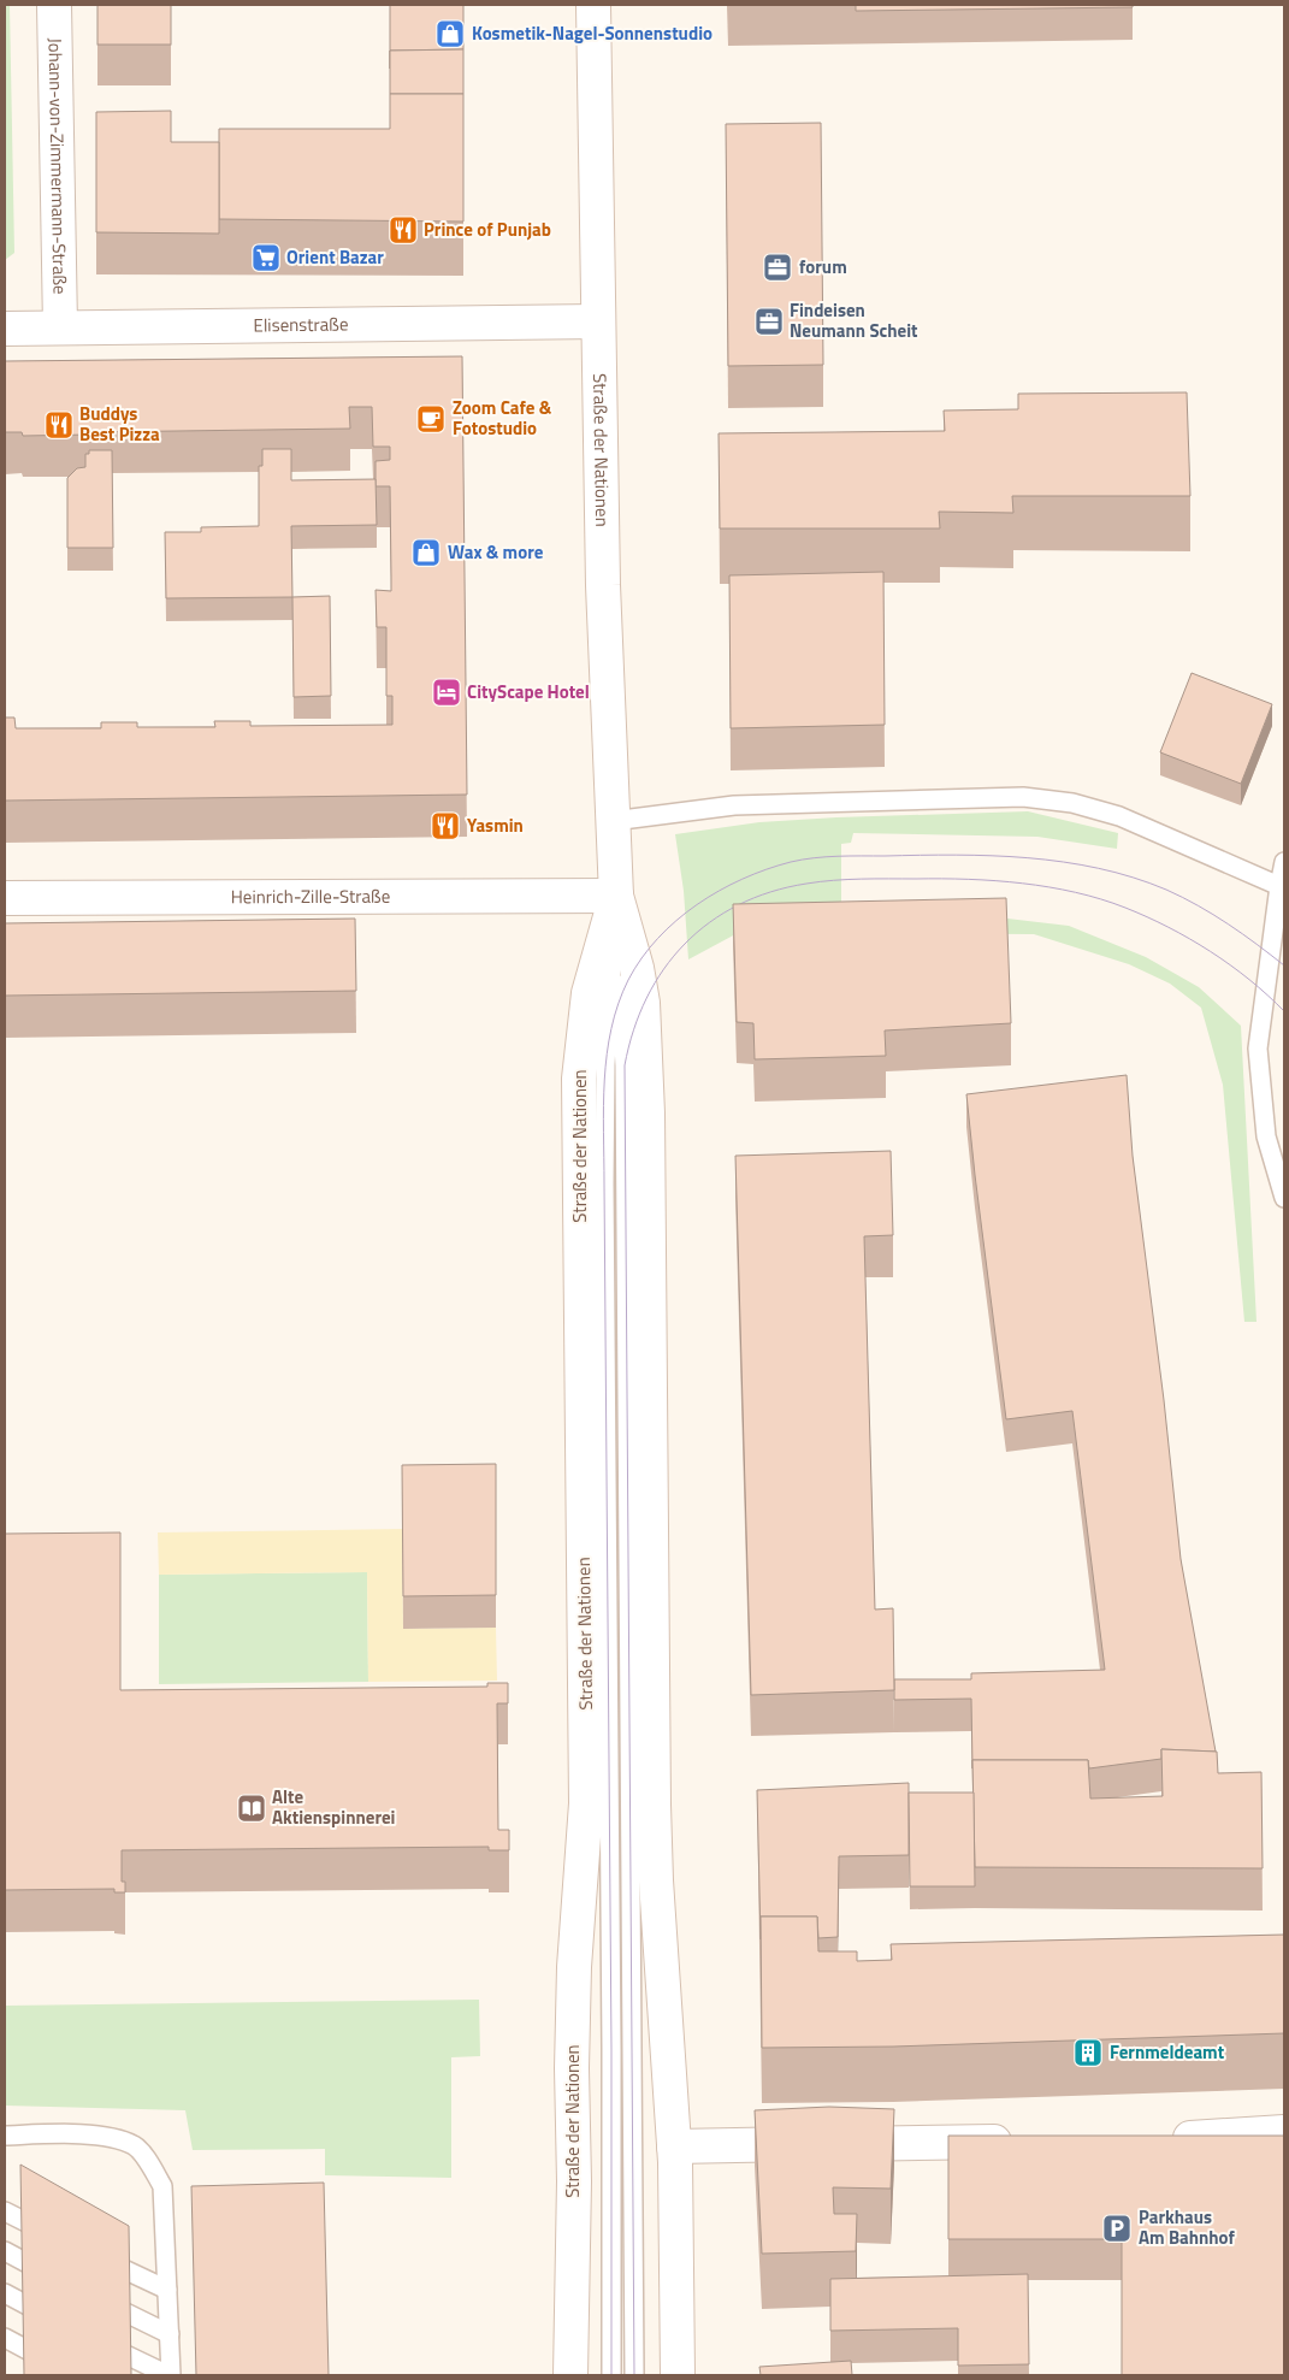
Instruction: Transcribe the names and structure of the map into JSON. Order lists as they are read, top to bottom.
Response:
{
  "streets": {
    "main road": [
      "Johann-von-Zimmermann-Straße",
      "Elisenstraße",
      "Straße der Nationen",
      "Heinrich-Zille-Straße"
    ]
  },
  "crossings": [
    ["Johann-von-Zimmermann-Straße", "Elisenstraße"],
    ["Elisenstraße", "Straße der Nationen"],
    ["Straße der Nationen", "Heinrich-Zille-Straße"]
  ],
  "places": {
    "shop": ["Kosmetik-Nagel-Sonnenstudio", "Wax & more"],
    "restaurant": ["Prince of Punjab", "Buddys Best Pizza", "Yasmin"],
    "supermarket": ["Orient Bazar"],
    "office": ["forum", "Findeisen Neumann Scheit"],
    "cafe": ["Zoom Cafe & Fotostudio"],
    "hotel": ["CityScape Hotel"],
    "library": ["Alte Aktienspinnerei"],
    "building": ["Fernmeldeamt"],
    "parking": ["Parkhaus Am Bahnhof"]
  }
}
